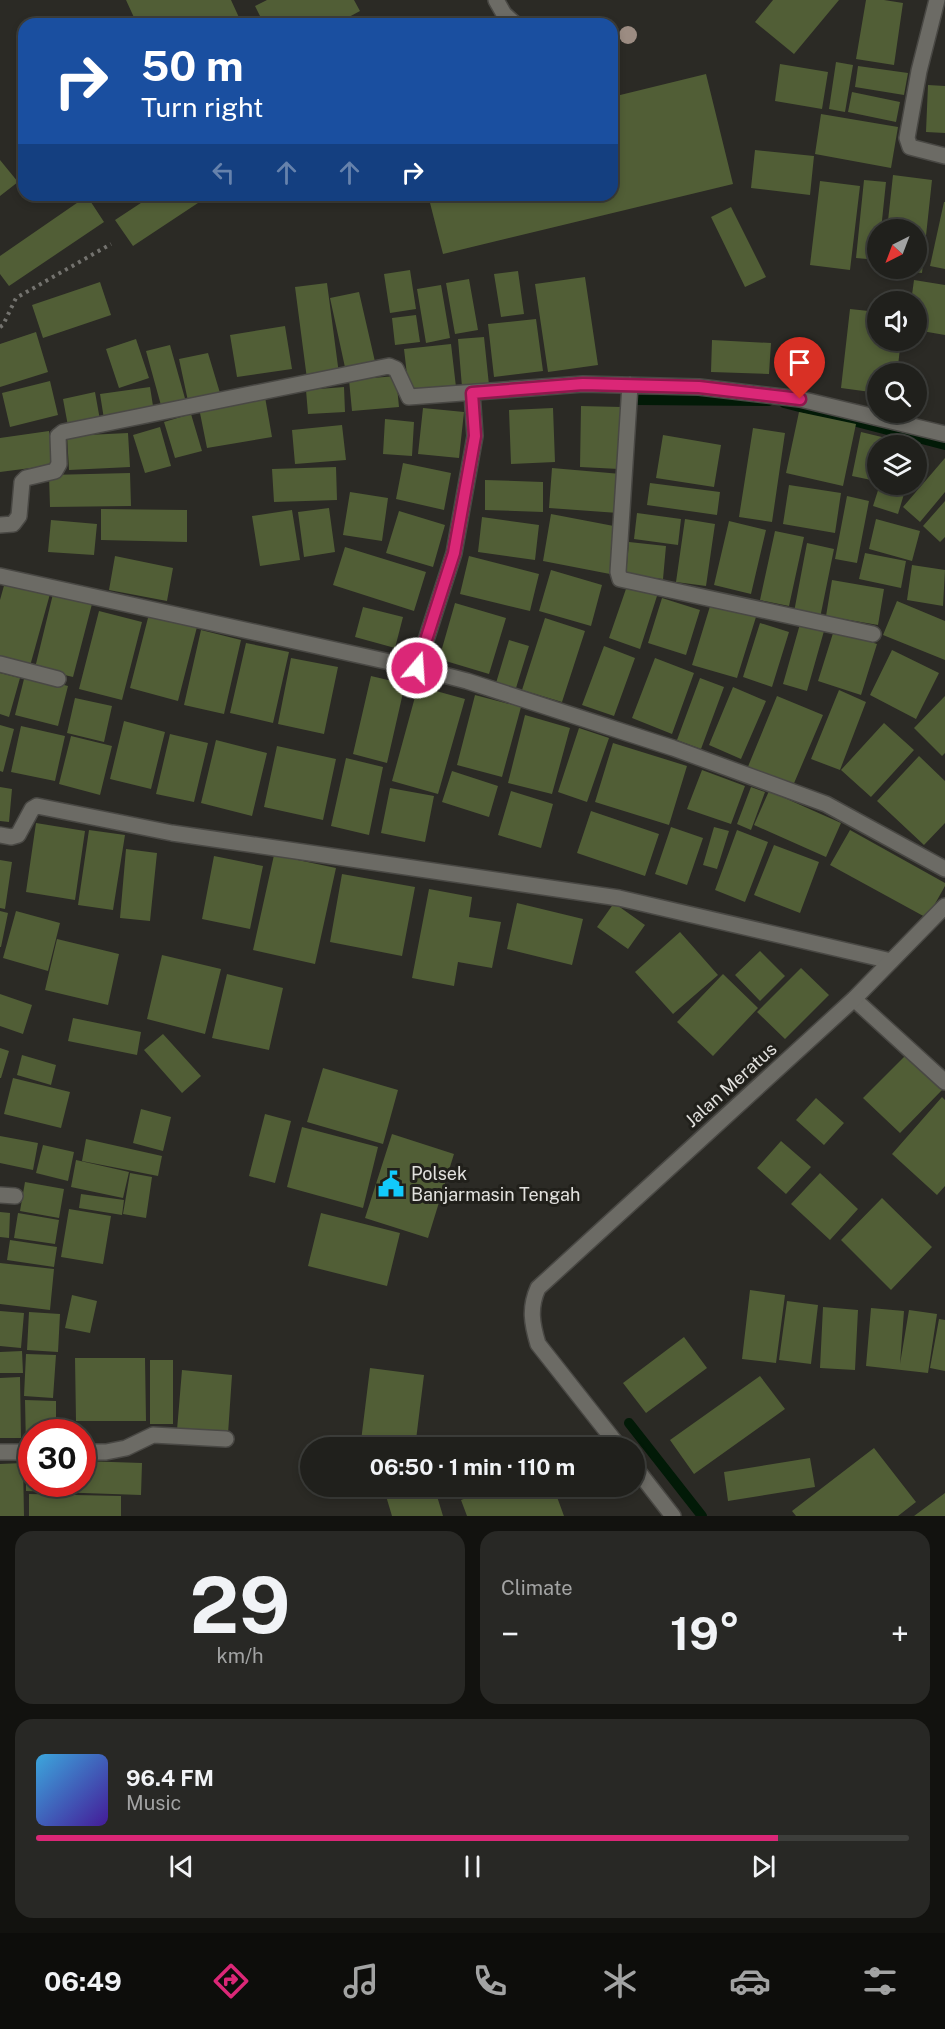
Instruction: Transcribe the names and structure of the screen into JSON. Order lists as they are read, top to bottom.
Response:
{
  "streets": {
    "street": ["Jalan Meratus"]
  },
  "places": {
    "public building": ["Polsek Banjarmasin Tengah"]
  },
  "north": "bottom left",
  "page": {
    "turn": ["50 m", "Turn right"],
    "limit": "30",
    "trip": "06:50 · 1 min · 110 m",
    "tile": [
      ["29", "km/h"],
      "Climate"
    ],
    "heat": ["−", "19°", "+"],
    "song": ["96.4 FM", "Music"],
    "tabs": "06:49"
  }
}
